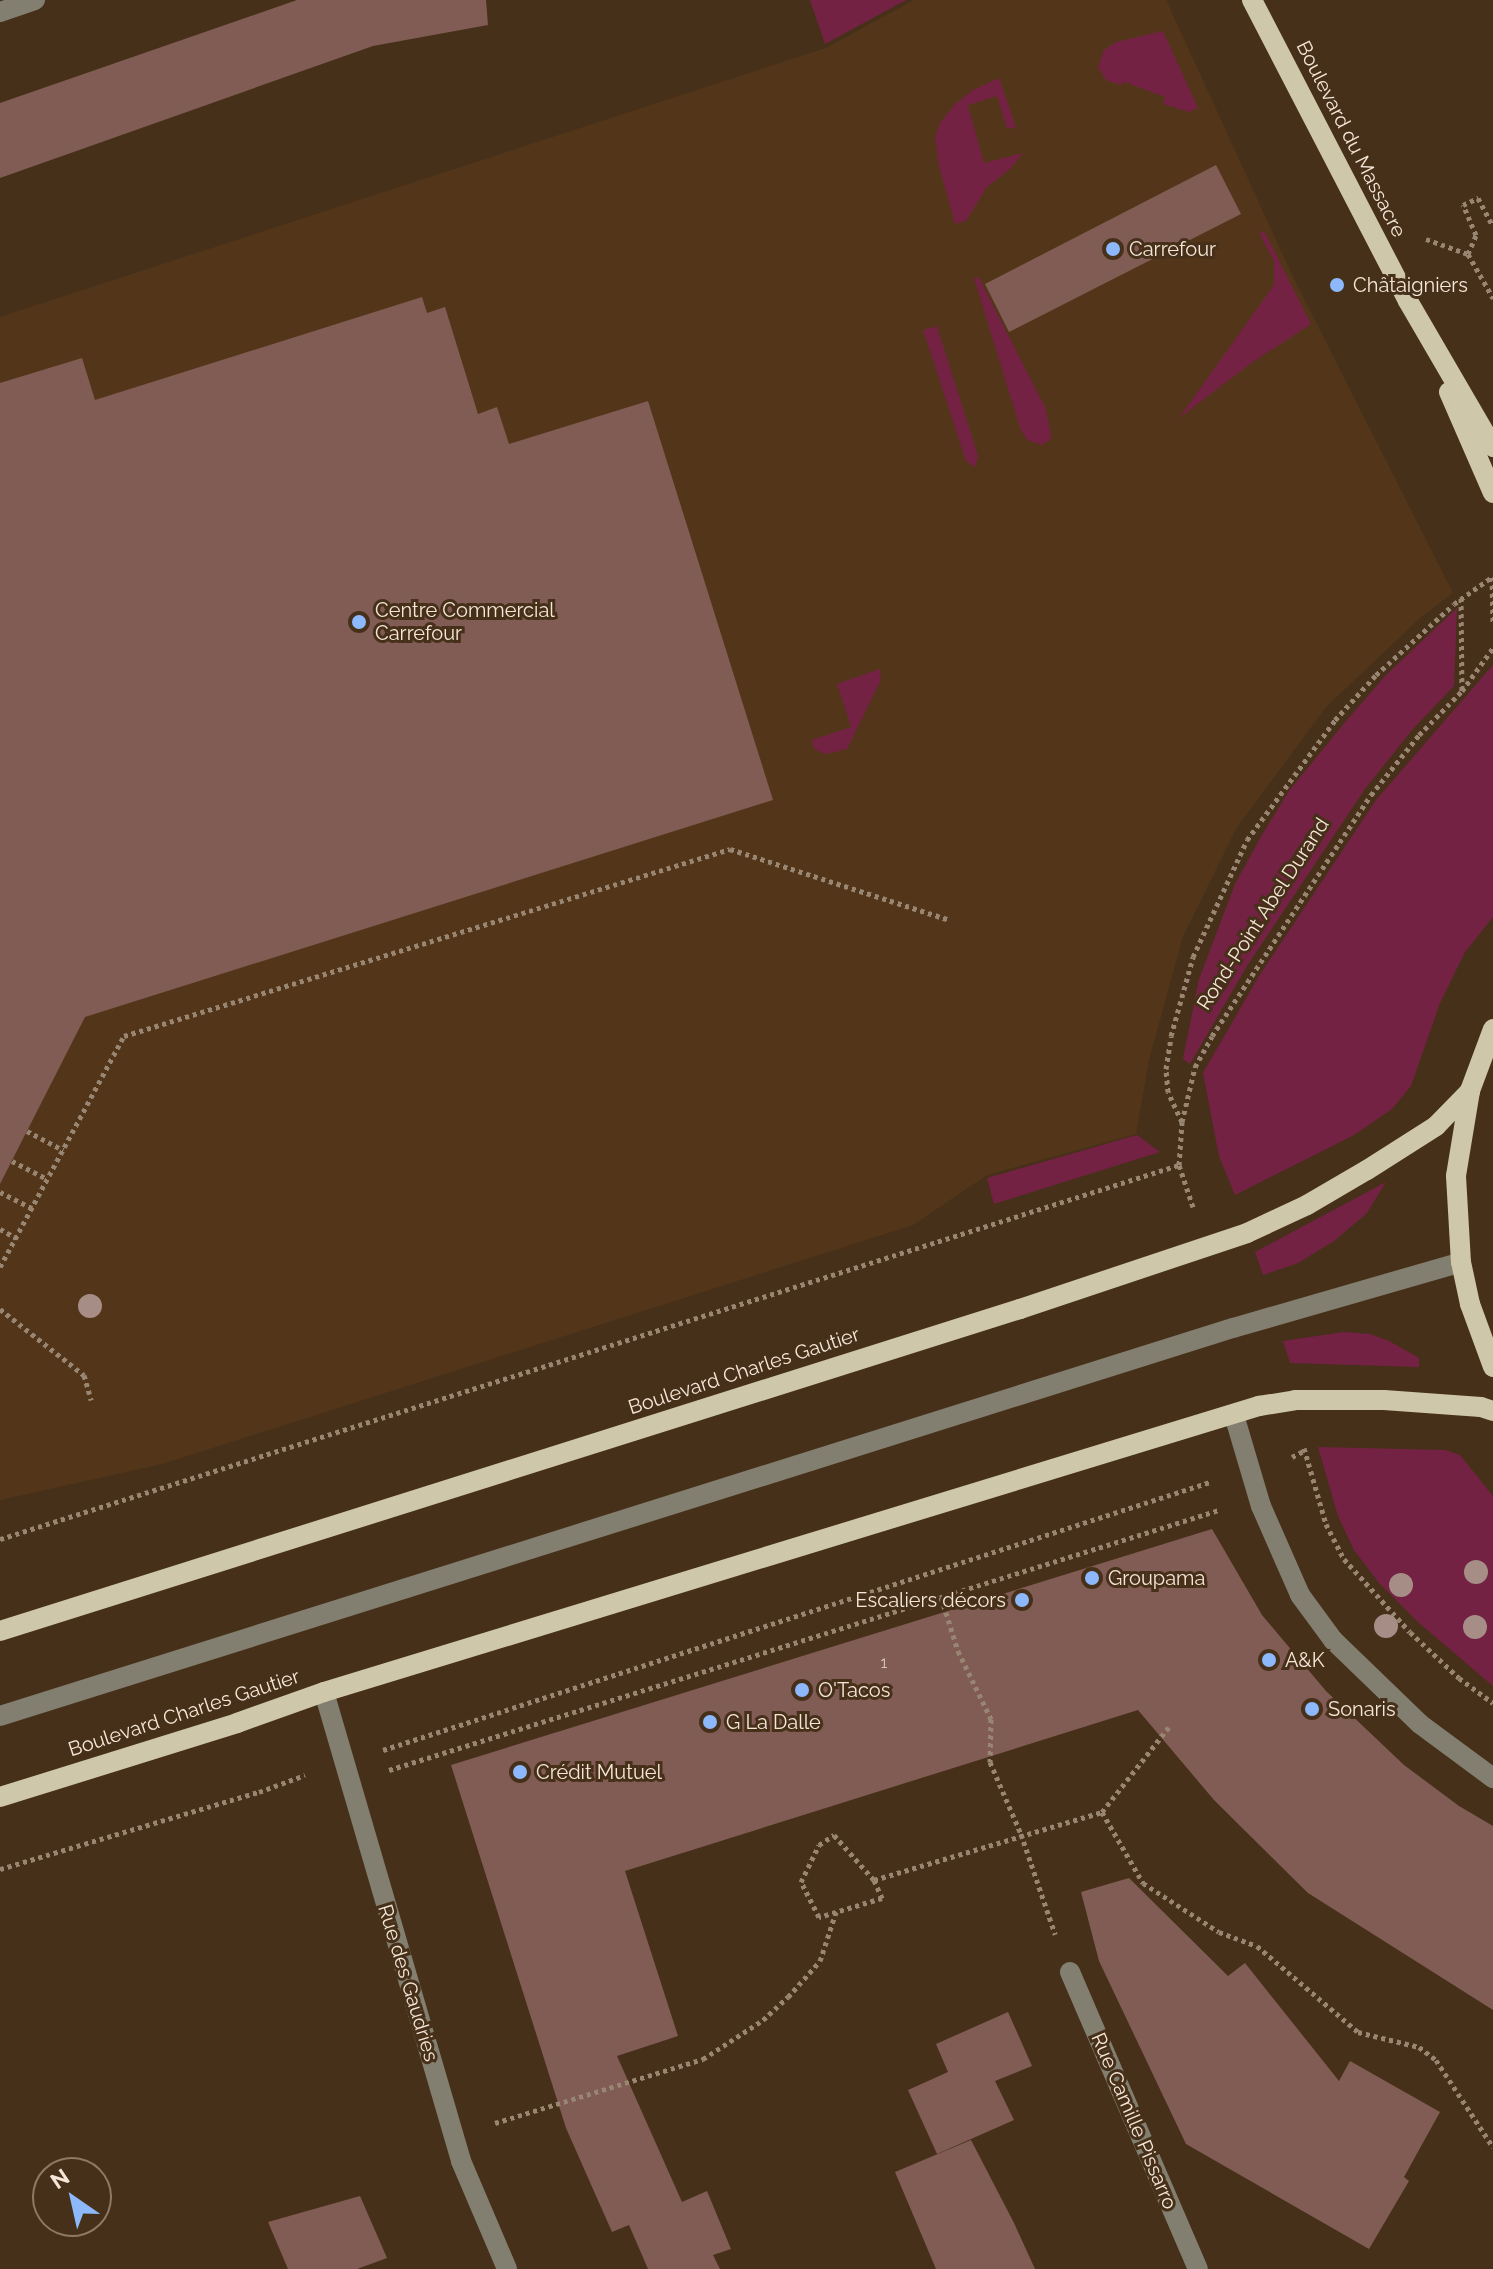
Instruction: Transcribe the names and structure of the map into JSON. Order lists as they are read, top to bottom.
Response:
{
  "streets": {
    "main road": ["Boulevard du Massacre", "Boulevard Charles Gautier"],
    "street": ["Rue des Gaudries", "Rue Camille Pissarro"],
    "path": ["Rond-Point Abel Durand"]
  },
  "crossings": [
    ["Rond-Point Abel Durand", "Boulevard Charles Gautier"],
    ["Boulevard Charles Gautier", "Rue des Gaudries"]
  ],
  "places": [
    "Carrefour",
    "Châtaigniers",
    "Centre Commercial Carrefour",
    "Groupama",
    "Escaliers décors",
    "A&K",
    "O'Tacos",
    "Sonaris",
    "G La Dalle",
    "Crédit Mutuel"
  ],
  "house_numbers": ["1"],
  "north": "top left"
}
